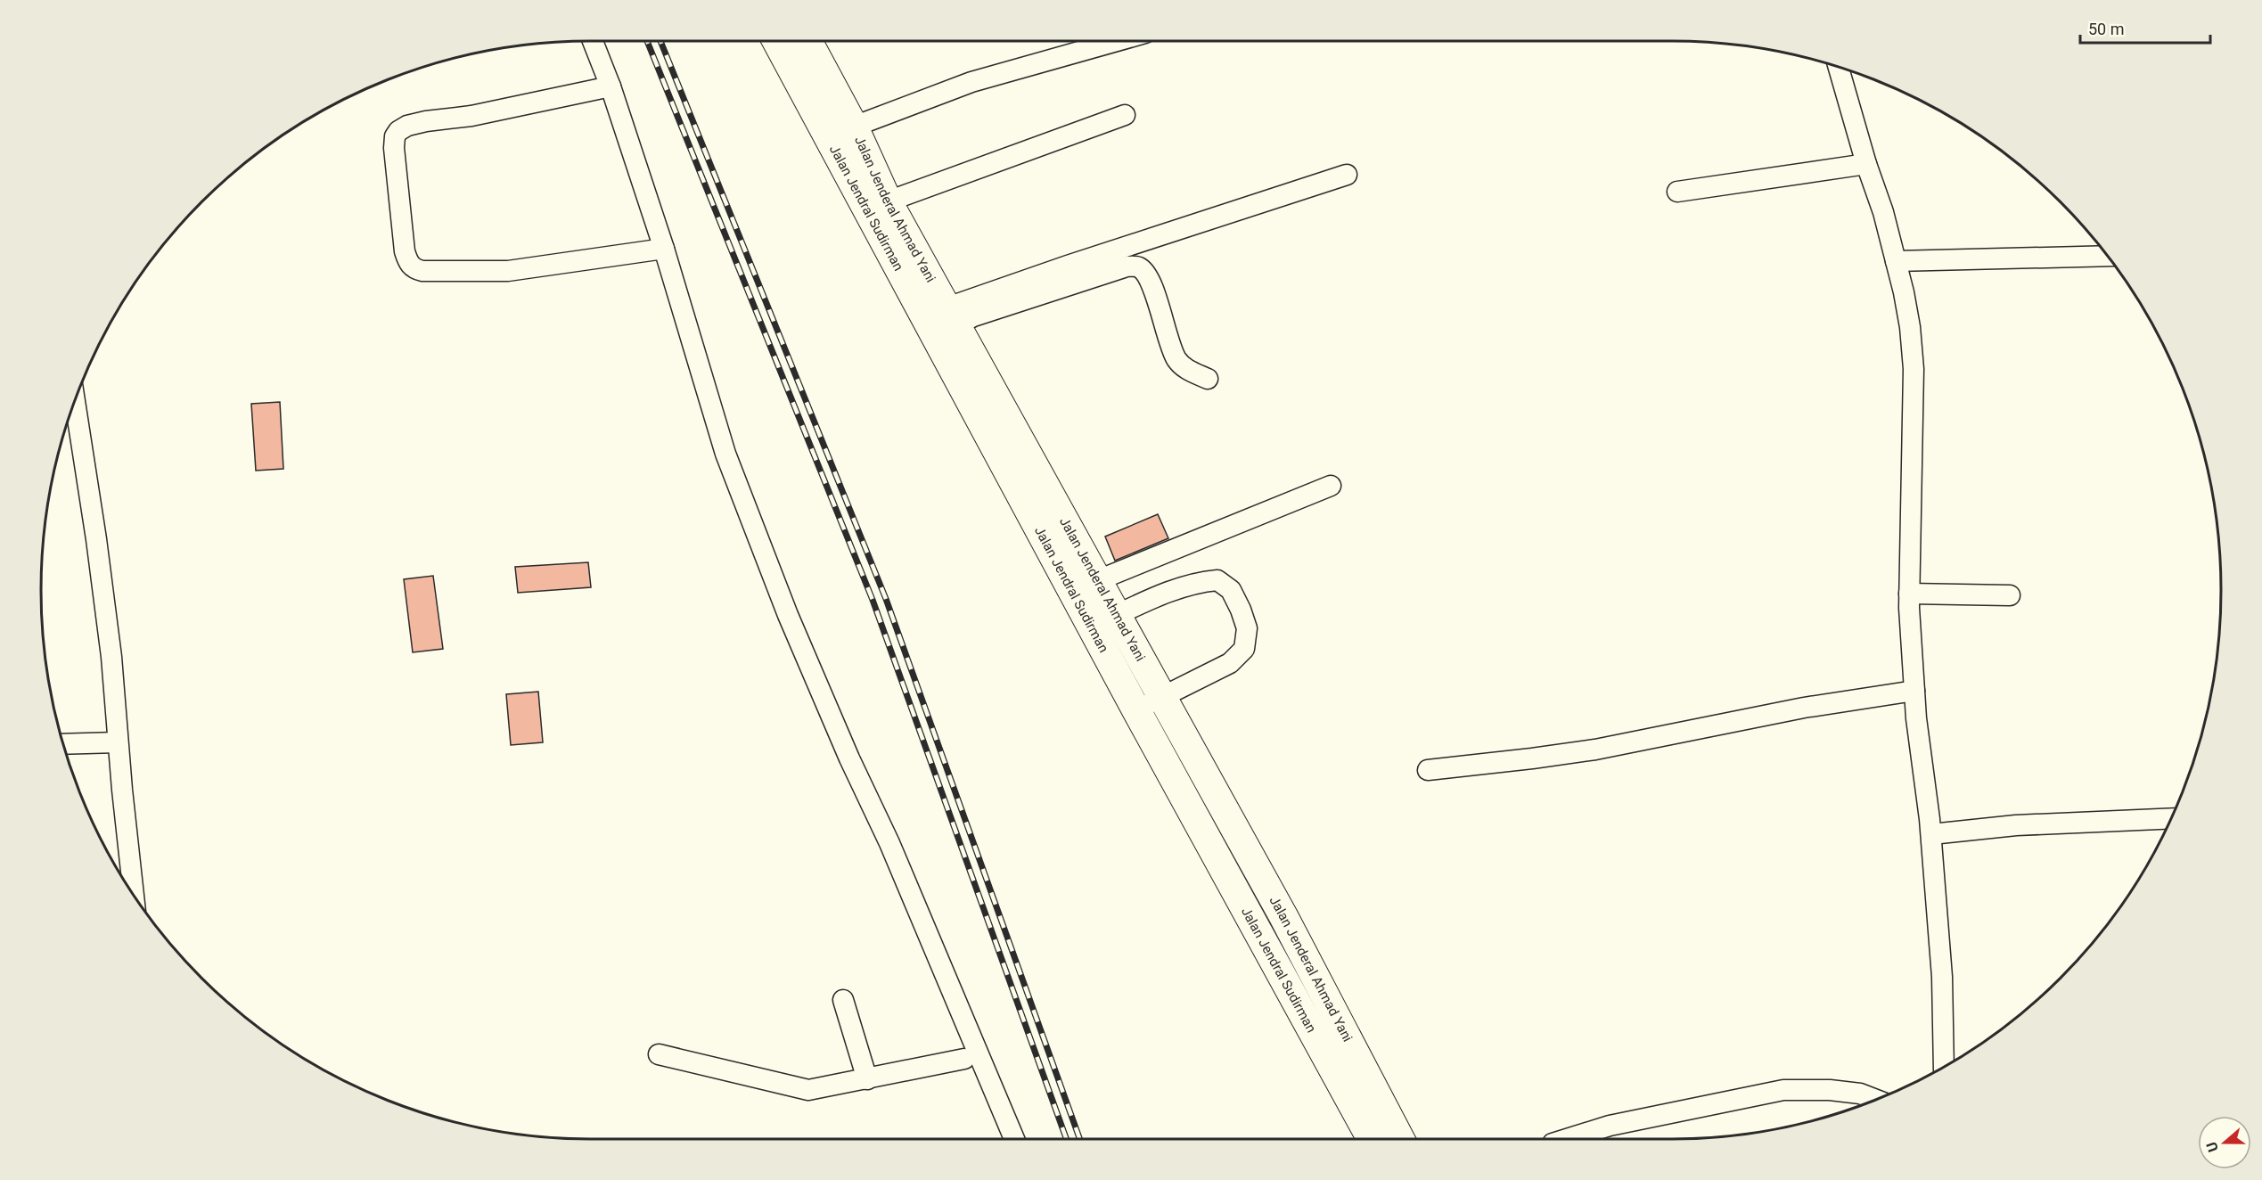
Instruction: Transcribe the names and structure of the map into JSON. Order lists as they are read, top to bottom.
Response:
{
  "streets": {
    "highway": ["Jalan Jendral Sudirman", "Jalan Jenderal Ahmad Yani"]
  },
  "scale_bar": "50 m",
  "north": "left"
}
